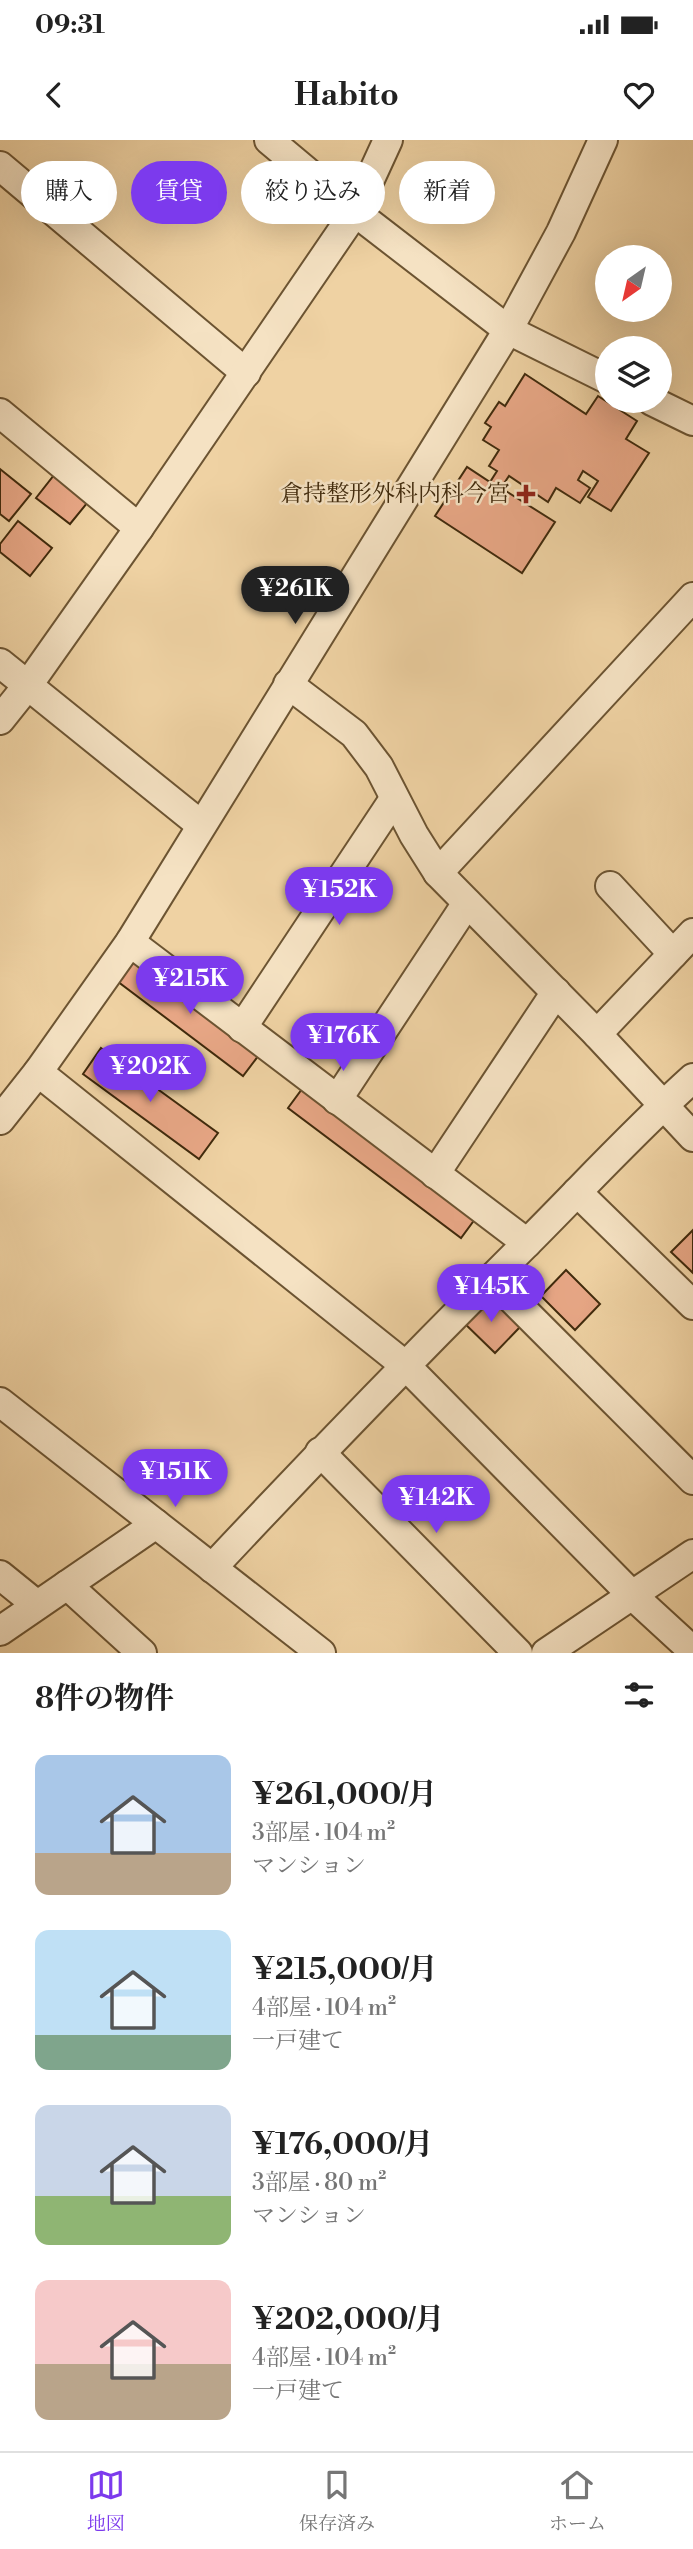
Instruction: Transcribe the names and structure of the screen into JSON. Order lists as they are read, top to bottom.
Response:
{
  "places": {
    "health": ["倉持整形外科内科今宮"]
  },
  "north": "bottom left",
  "page": {
    "status": "09:31",
    "header": "Habito",
    "chip": [
      "購入",
      "賃貸",
      "絞り込み",
      "新着"
    ],
    "price": [
      "¥261K",
      "¥152K",
      "¥215K",
      "¥176K",
      "¥202K",
      "¥145K",
      "¥151K",
      "¥142K"
    ],
    "heading": "8件の物件",
    "list": [
      {
        "name": "¥261,000/月",
        "note": "3部屋 · 104 m² · マンション"
      },
      {
        "name": "¥215,000/月",
        "note": "4部屋 · 104 m² · 一戸建て"
      },
      {
        "name": "¥176,000/月",
        "note": "3部屋 · 80 m² · マンション"
      },
      {
        "name": "¥202,000/月",
        "note": "4部屋 · 104 m² · 一戸建て"
      }
    ],
    "tabs": ["地図", "保存済み", "ホーム"]
  }
}
